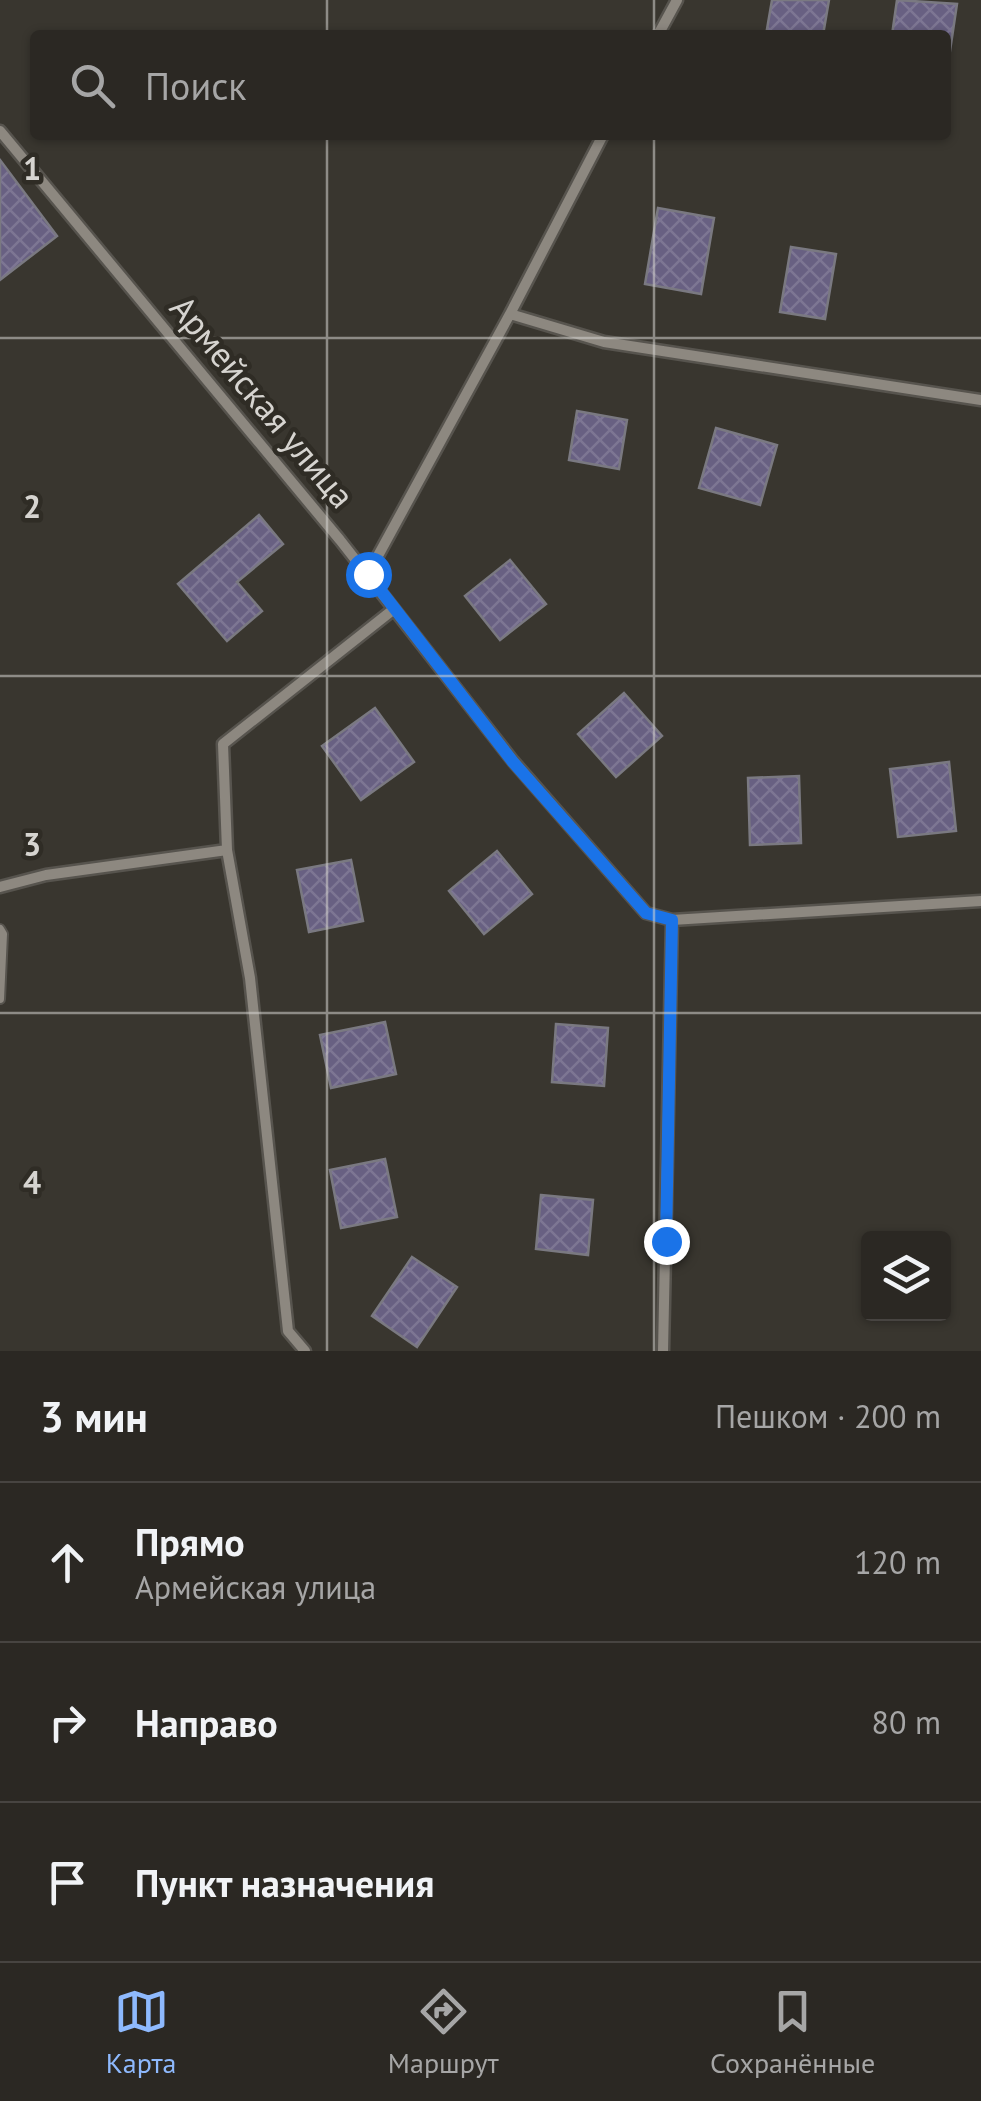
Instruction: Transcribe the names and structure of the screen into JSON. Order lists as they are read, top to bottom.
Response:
{
  "streets": {
    "street": ["Армейская улица"]
  },
  "page": {
    "search": "Поиск",
    "heading": ["3 мин", "Пешком · 200 m"],
    "list": [
      ["Прямо", "Армейская улица", "120 m"],
      ["Направо", "80 m"],
      "Пункт назначения"
    ],
    "nav": ["Карта", "Маршрут", "Сохранённые"]
  },
  "grid": {
    "rows": [
      "1",
      "2",
      "3",
      "4"
    ]
  }
}
